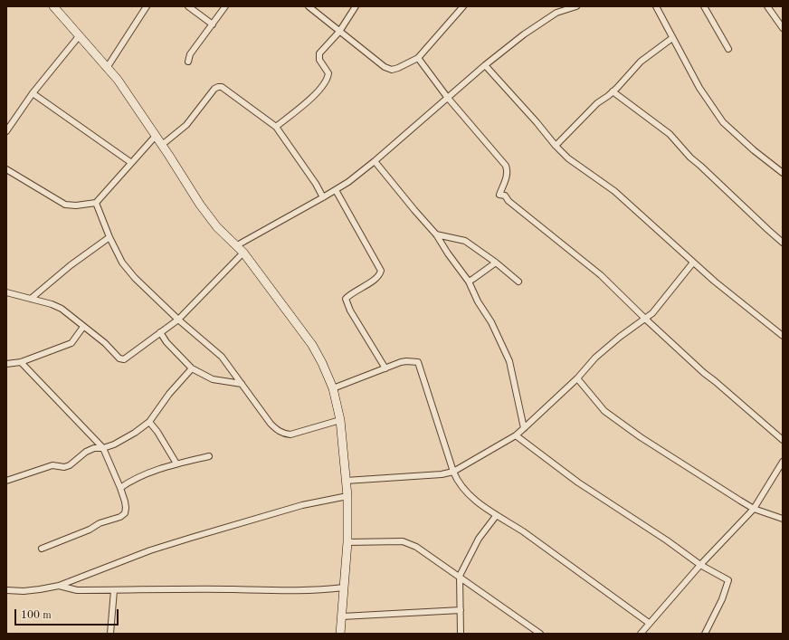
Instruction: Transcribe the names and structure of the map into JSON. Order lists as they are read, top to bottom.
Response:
{
  "scale_bar": "100 m"
}
